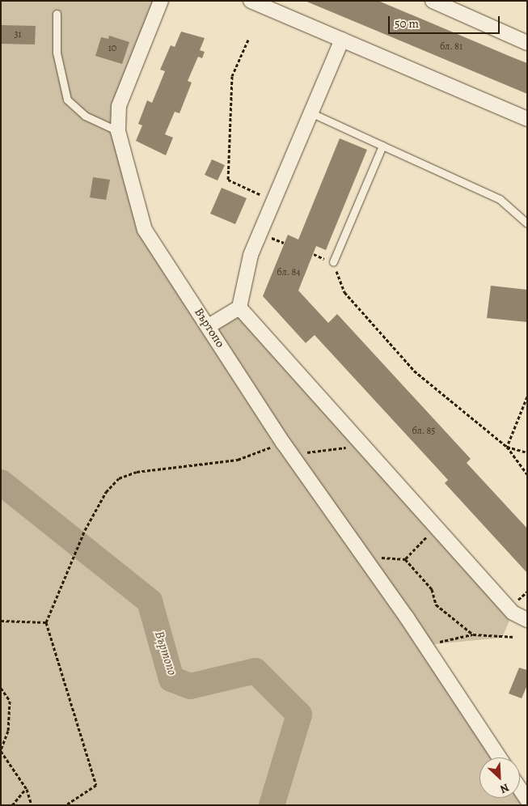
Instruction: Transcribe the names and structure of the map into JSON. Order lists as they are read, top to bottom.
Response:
{
  "streets": {
    "street": ["Въртопо"]
  },
  "water": ["Въртопо"],
  "house_numbers": [
    "31",
    "бл. 81",
    "10",
    "бл. 84",
    "бл. 85"
  ],
  "scale_bar": "50 m",
  "north": "bottom right"
}
